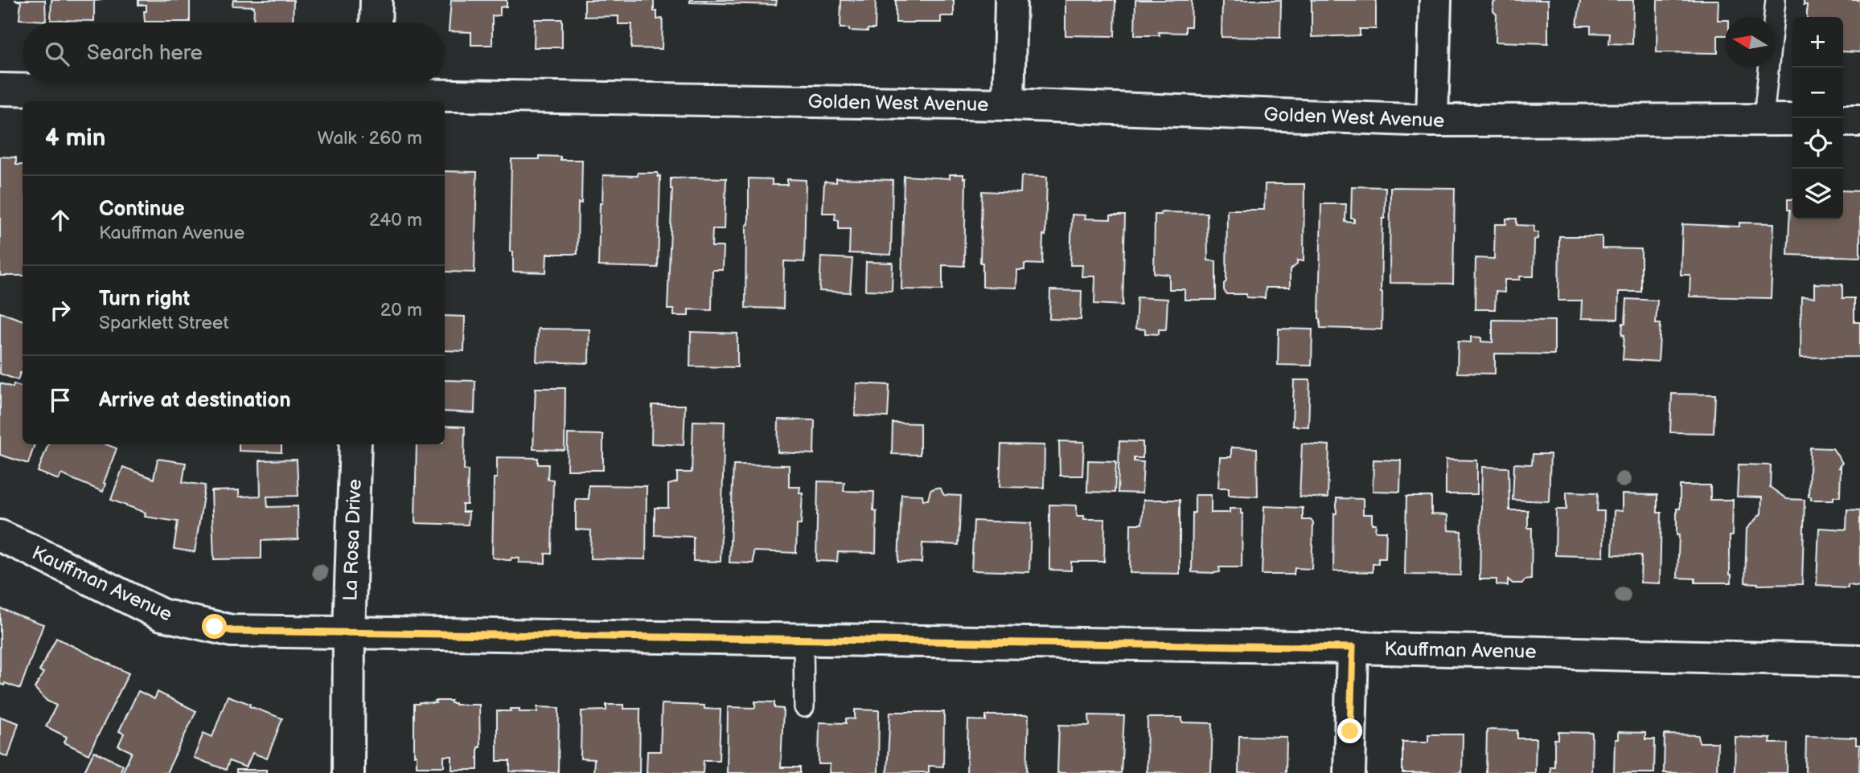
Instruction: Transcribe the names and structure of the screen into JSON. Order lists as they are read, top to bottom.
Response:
{
  "streets": {
    "street": ["Golden West Avenue", "La Rosa Drive", "Kauffman Avenue"]
  },
  "crossings": [
    ["La Rosa Drive", "Kauffman Avenue"]
  ],
  "north": "left",
  "page": {
    "map_buttons": ["+", "−"],
    "search": "Search here",
    "heading": ["4 min", "Walk · 260 m"],
    "list": [
      ["Continue", "Kauffman Avenue", "240 m"],
      ["Turn right", "Sparklett Street", "20 m"],
      "Arrive at destination"
    ]
  }
}
